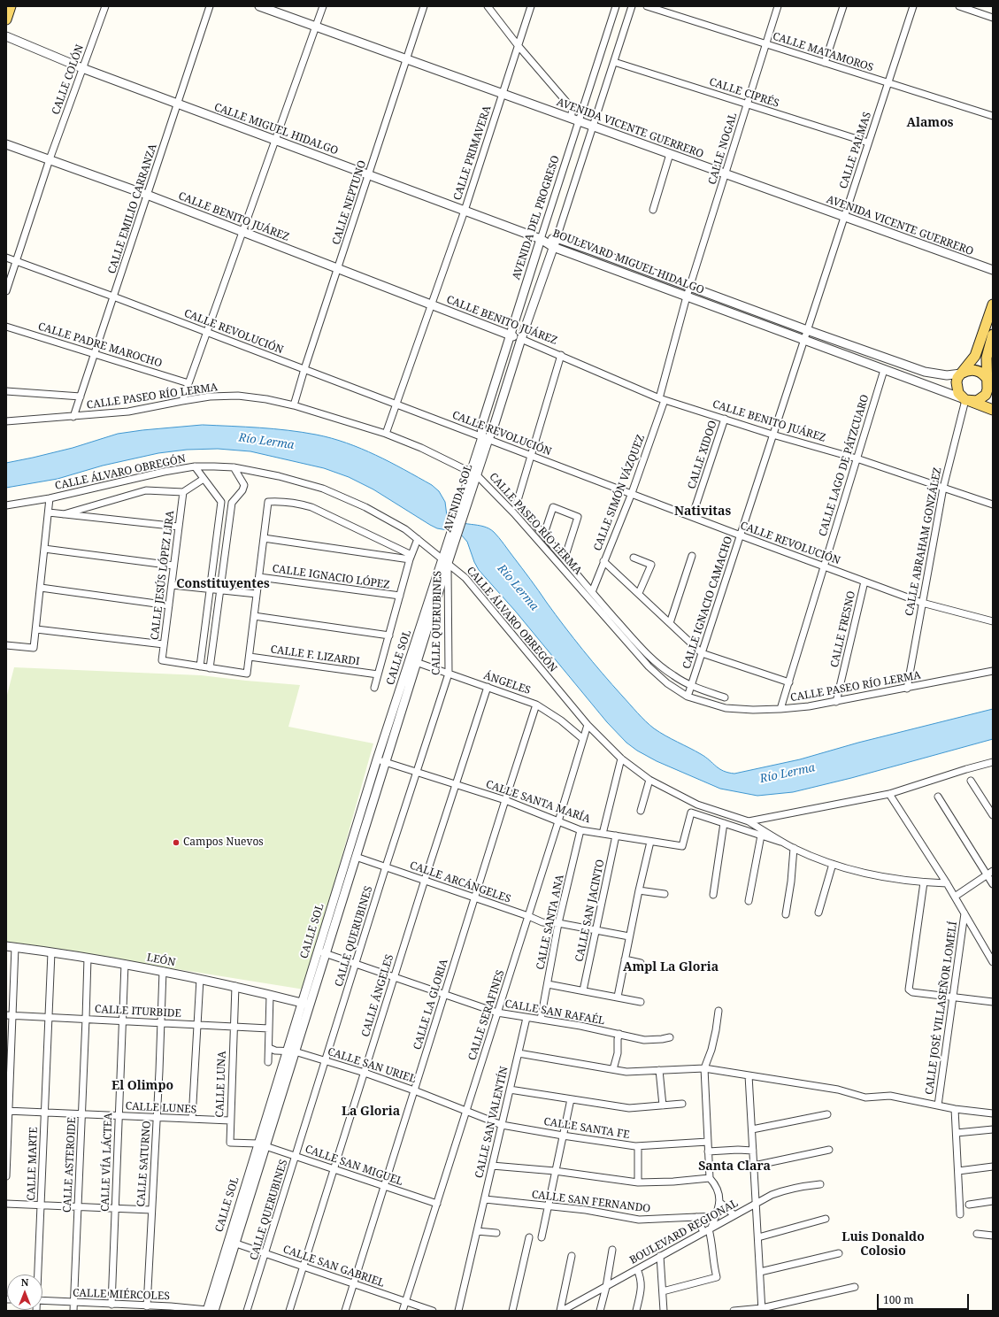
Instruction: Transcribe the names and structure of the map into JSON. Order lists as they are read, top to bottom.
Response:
{
  "streets": {
    "street": [
      "CALLE MATAMOROS",
      "CALLE COLÓN",
      "CALLE CIPRÉS",
      "AVENIDA VICENTE GUERRERO",
      "CALLE MIGUEL HIDALGO",
      "CALLE NOGAL",
      "CALLE PALMAS",
      "CALLE PRIMAVERA",
      "CALLE NEPTUNO",
      "CALLE EMILIO CARRANZA",
      "CALLE BENITO JUÁREZ",
      "AVENIDA DEL PROGRESO",
      "BOULEVARD MIGUEL HIDALGO",
      "CALLE REVOLUCIÓN",
      "CALLE PADRE MAROCHO",
      "CALLE PASEO RÍO LERMA",
      "CALLE XIDOO",
      "CALLE LAGO DE PÁTZCUARO",
      "CALLE ÁLVARO OBREGÓN",
      "CALLE SIMÓN VÁZQUEZ",
      "AVENIDA SOL",
      "CALLE ABRAHAM GONZÁLEZ",
      "CALLE JESÚS LÓPEZ LIRA",
      "CALLE IGNACIO LÓPEZ",
      "CALLE IGNACIO CAMACHO",
      "CALLE QUERUBINES",
      "CALLE FRESNO",
      "CALLE F. LIZARDI",
      "CALLE SOL",
      "ÁNGELES",
      "CALLE SANTA MARÍA",
      "CALLE ARCÁNGELES",
      "CALLE SAN JACINTO",
      "CALLE SANTA ANA",
      "LEÓN",
      "CALLE ÁNGELES",
      "CALLE LA GLORIA",
      "CALLE JOSÉ VILLASEÑOR LOMELÍ",
      "CALLE ITURBIDE",
      "CALLE SAN RAFAÉL",
      "CALLE SERAFINES",
      "CALLE SAN URIEL",
      "CALLE LUNA",
      "CALLE LUNES",
      "CALLE SAN VALENTÍN",
      "CALLE SANTA FE",
      "CALLE VÍA LÁCTEA",
      "CALLE MARTE",
      "CALLE SATURNO",
      "CALLE ASTEROIDE",
      "CALLE SAN MIGUEL",
      "CALLE SAN FERNANDO",
      "BOULEVARD REGIONAL",
      "CALLE SAN GABRIEL",
      "CALLE MIÉRCOLES"
    ]
  },
  "crossings": [
    ["CALLE MATAMOROS", "CALLE NOGAL"],
    ["CALLE MATAMOROS", "CALLE PALMAS"],
    ["CALLE COLÓN", "CALLE MIGUEL HIDALGO"],
    ["CALLE COLÓN", "CALLE BENITO JUÁREZ"],
    ["CALLE COLÓN", "CALLE REVOLUCIÓN"],
    ["CALLE CIPRÉS", "CALLE NOGAL"],
    ["CALLE CIPRÉS", "CALLE PALMAS"],
    ["AVENIDA VICENTE GUERRERO", "CALLE NOGAL"],
    ["AVENIDA VICENTE GUERRERO", "CALLE PALMAS"],
    ["AVENIDA VICENTE GUERRERO", "CALLE PRIMAVERA"],
    ["AVENIDA VICENTE GUERRERO", "CALLE NEPTUNO"],
    ["AVENIDA VICENTE GUERRERO", "AVENIDA DEL PROGRESO"],
    ["CALLE MIGUEL HIDALGO", "CALLE PRIMAVERA"],
    ["CALLE MIGUEL HIDALGO", "CALLE NEPTUNO"],
    ["CALLE MIGUEL HIDALGO", "CALLE EMILIO CARRANZA"],
    ["CALLE MIGUEL HIDALGO", "AVENIDA DEL PROGRESO"],
    ["CALLE MIGUEL HIDALGO", "BOULEVARD MIGUEL HIDALGO"],
    ["CALLE NOGAL", "BOULEVARD MIGUEL HIDALGO"],
    ["CALLE NOGAL", "CALLE SIMÓN VÁZQUEZ"],
    ["CALLE PALMAS", "BOULEVARD MIGUEL HIDALGO"],
    ["CALLE PALMAS", "CALLE IGNACIO CAMACHO"],
    ["CALLE PRIMAVERA", "CALLE BENITO JUÁREZ"],
    ["CALLE PRIMAVERA", "CALLE REVOLUCIÓN"],
    ["CALLE PRIMAVERA", "CALLE PASEO RÍO LERMA"],
    ["CALLE NEPTUNO", "CALLE BENITO JUÁREZ"],
    ["CALLE NEPTUNO", "CALLE REVOLUCIÓN"],
    ["CALLE NEPTUNO", "CALLE PASEO RÍO LERMA"],
    ["CALLE EMILIO CARRANZA", "CALLE BENITO JUÁREZ"],
    ["CALLE EMILIO CARRANZA", "CALLE REVOLUCIÓN"],
    ["CALLE EMILIO CARRANZA", "CALLE PADRE MAROCHO"],
    ["CALLE EMILIO CARRANZA", "CALLE PASEO RÍO LERMA"],
    ["CALLE BENITO JUÁREZ", "AVENIDA DEL PROGRESO"],
    ["CALLE BENITO JUÁREZ", "CALLE XIDOO"],
    ["CALLE BENITO JUÁREZ", "CALLE LAGO DE PÁTZCUARO"],
    ["CALLE BENITO JUÁREZ", "CALLE SIMÓN VÁZQUEZ"],
    ["CALLE BENITO JUÁREZ", "CALLE ABRAHAM GONZÁLEZ"],
    ["CALLE BENITO JUÁREZ", "CALLE IGNACIO CAMACHO"],
    ["AVENIDA DEL PROGRESO", "BOULEVARD MIGUEL HIDALGO"],
    ["AVENIDA DEL PROGRESO", "CALLE REVOLUCIÓN"],
    ["AVENIDA DEL PROGRESO", "AVENIDA SOL"],
    ["BOULEVARD MIGUEL HIDALGO", "CALLE LAGO DE PÁTZCUARO"],
    ["BOULEVARD MIGUEL HIDALGO", "CALLE SIMÓN VÁZQUEZ"],
    ["BOULEVARD MIGUEL HIDALGO", "CALLE ABRAHAM GONZÁLEZ"],
    ["BOULEVARD MIGUEL HIDALGO", "CALLE IGNACIO CAMACHO"],
    ["CALLE REVOLUCIÓN", "CALLE XIDOO"],
    ["CALLE REVOLUCIÓN", "CALLE LAGO DE PÁTZCUARO"],
    ["CALLE REVOLUCIÓN", "CALLE SIMÓN VÁZQUEZ"],
    ["CALLE REVOLUCIÓN", "AVENIDA SOL"],
    ["CALLE REVOLUCIÓN", "CALLE ABRAHAM GONZÁLEZ"],
    ["CALLE REVOLUCIÓN", "CALLE IGNACIO CAMACHO"],
    ["CALLE REVOLUCIÓN", "CALLE FRESNO"],
    ["CALLE PASEO RÍO LERMA", "CALLE LAGO DE PÁTZCUARO"],
    ["CALLE PASEO RÍO LERMA", "AVENIDA SOL"],
    ["CALLE PASEO RÍO LERMA", "CALLE ABRAHAM GONZÁLEZ"],
    ["CALLE PASEO RÍO LERMA", "CALLE IGNACIO CAMACHO"],
    ["CALLE PASEO RÍO LERMA", "CALLE FRESNO"],
    ["CALLE ÁLVARO OBREGÓN", "AVENIDA SOL"],
    ["CALLE ÁLVARO OBREGÓN", "CALLE QUERUBINES"],
    ["CALLE ÁLVARO OBREGÓN", "CALLE SOL"],
    ["CALLE ÁLVARO OBREGÓN", "CALLE SERAFINES"],
    ["AVENIDA SOL", "CALLE QUERUBINES"],
    ["AVENIDA SOL", "CALLE SOL"],
    ["CALLE QUERUBINES", "CALLE SOL"],
    ["CALLE QUERUBINES", "ÁNGELES"],
    ["CALLE QUERUBINES", "CALLE SANTA MARÍA"],
    ["CALLE QUERUBINES", "CALLE ARCÁNGELES"],
    ["CALLE QUERUBINES", "CALLE SAN RAFAÉL"],
    ["CALLE QUERUBINES", "CALLE SAN URIEL"],
    ["CALLE QUERUBINES", "CALLE SAN MIGUEL"],
    ["CALLE QUERUBINES", "CALLE SAN GABRIEL"],
    ["CALLE SOL", "ÁNGELES"],
    ["CALLE SOL", "CALLE SANTA MARÍA"],
    ["CALLE SOL", "CALLE ARCÁNGELES"],
    ["CALLE SOL", "LEÓN"],
    ["CALLE SOL", "CALLE SAN RAFAÉL"],
    ["CALLE SOL", "CALLE SAN URIEL"],
    ["CALLE SOL", "CALLE SAN MIGUEL"],
    ["CALLE SOL", "CALLE SAN GABRIEL"],
    ["CALLE SOL", "CALLE MIÉRCOLES"],
    ["ÁNGELES", "CALLE ÁNGELES"],
    ["ÁNGELES", "CALLE LA GLORIA"],
    ["ÁNGELES", "CALLE SERAFINES"],
    ["CALLE SANTA MARÍA", "CALLE SAN JACINTO"],
    ["CALLE SANTA MARÍA", "CALLE SANTA ANA"],
    ["CALLE SANTA MARÍA", "CALLE ÁNGELES"],
    ["CALLE SANTA MARÍA", "CALLE LA GLORIA"],
    ["CALLE SANTA MARÍA", "CALLE SERAFINES"],
    ["CALLE ARCÁNGELES", "CALLE SAN JACINTO"],
    ["CALLE ARCÁNGELES", "CALLE SANTA ANA"],
    ["CALLE ARCÁNGELES", "CALLE ÁNGELES"],
    ["CALLE ARCÁNGELES", "CALLE LA GLORIA"],
    ["CALLE ARCÁNGELES", "CALLE SERAFINES"],
    ["CALLE SANTA ANA", "CALLE SAN RAFAÉL"],
    ["LEÓN", "CALLE LUNA"],
    ["LEÓN", "CALLE VÍA LÁCTEA"],
    ["LEÓN", "CALLE MARTE"],
    ["LEÓN", "CALLE SATURNO"],
    ["LEÓN", "CALLE ASTEROIDE"],
    ["CALLE ÁNGELES", "CALLE SAN RAFAÉL"],
    ["CALLE ÁNGELES", "CALLE SAN URIEL"],
    ["CALLE ÁNGELES", "CALLE SAN MIGUEL"],
    ["CALLE ÁNGELES", "CALLE SAN GABRIEL"],
    ["CALLE LA GLORIA", "CALLE SAN RAFAÉL"],
    ["CALLE LA GLORIA", "CALLE SAN URIEL"],
    ["CALLE LA GLORIA", "CALLE SAN MIGUEL"],
    ["CALLE LA GLORIA", "CALLE SAN GABRIEL"],
    ["CALLE ITURBIDE", "CALLE LUNA"],
    ["CALLE ITURBIDE", "CALLE VÍA LÁCTEA"],
    ["CALLE ITURBIDE", "CALLE MARTE"],
    ["CALLE ITURBIDE", "CALLE SATURNO"],
    ["CALLE ITURBIDE", "CALLE ASTEROIDE"],
    ["CALLE SAN RAFAÉL", "CALLE SERAFINES"],
    ["CALLE SAN RAFAÉL", "CALLE SAN VALENTÍN"],
    ["CALLE SERAFINES", "CALLE SAN URIEL"],
    ["CALLE SERAFINES", "CALLE SANTA FE"],
    ["CALLE SERAFINES", "CALLE SAN MIGUEL"],
    ["CALLE SERAFINES", "CALLE SAN GABRIEL"],
    ["CALLE SAN URIEL", "CALLE SANTA FE"],
    ["CALLE LUNA", "CALLE LUNES"],
    ["CALLE LUNA", "CALLE SAN MIGUEL"],
    ["CALLE LUNES", "CALLE VÍA LÁCTEA"],
    ["CALLE LUNES", "CALLE MARTE"],
    ["CALLE LUNES", "CALLE SATURNO"],
    ["CALLE LUNES", "CALLE ASTEROIDE"],
    ["CALLE SAN VALENTÍN", "CALLE SANTA FE"],
    ["CALLE SAN VALENTÍN", "CALLE SAN FERNANDO"],
    ["CALLE VÍA LÁCTEA", "CALLE MIÉRCOLES"],
    ["CALLE SATURNO", "CALLE MIÉRCOLES"],
    ["CALLE ASTEROIDE", "CALLE MIÉRCOLES"]
  ],
  "districts": [
    "Alamos",
    "Nativitas",
    "Constituyentes",
    "Ampl La Gloria",
    "El Olimpo",
    "La Gloria",
    "Santa Clara",
    "Luis Donaldo Colosio"
  ],
  "water": ["Río Lerma"],
  "places": ["Campos Nuevos"],
  "scale_bar": "100 m",
  "north": "top"
}
